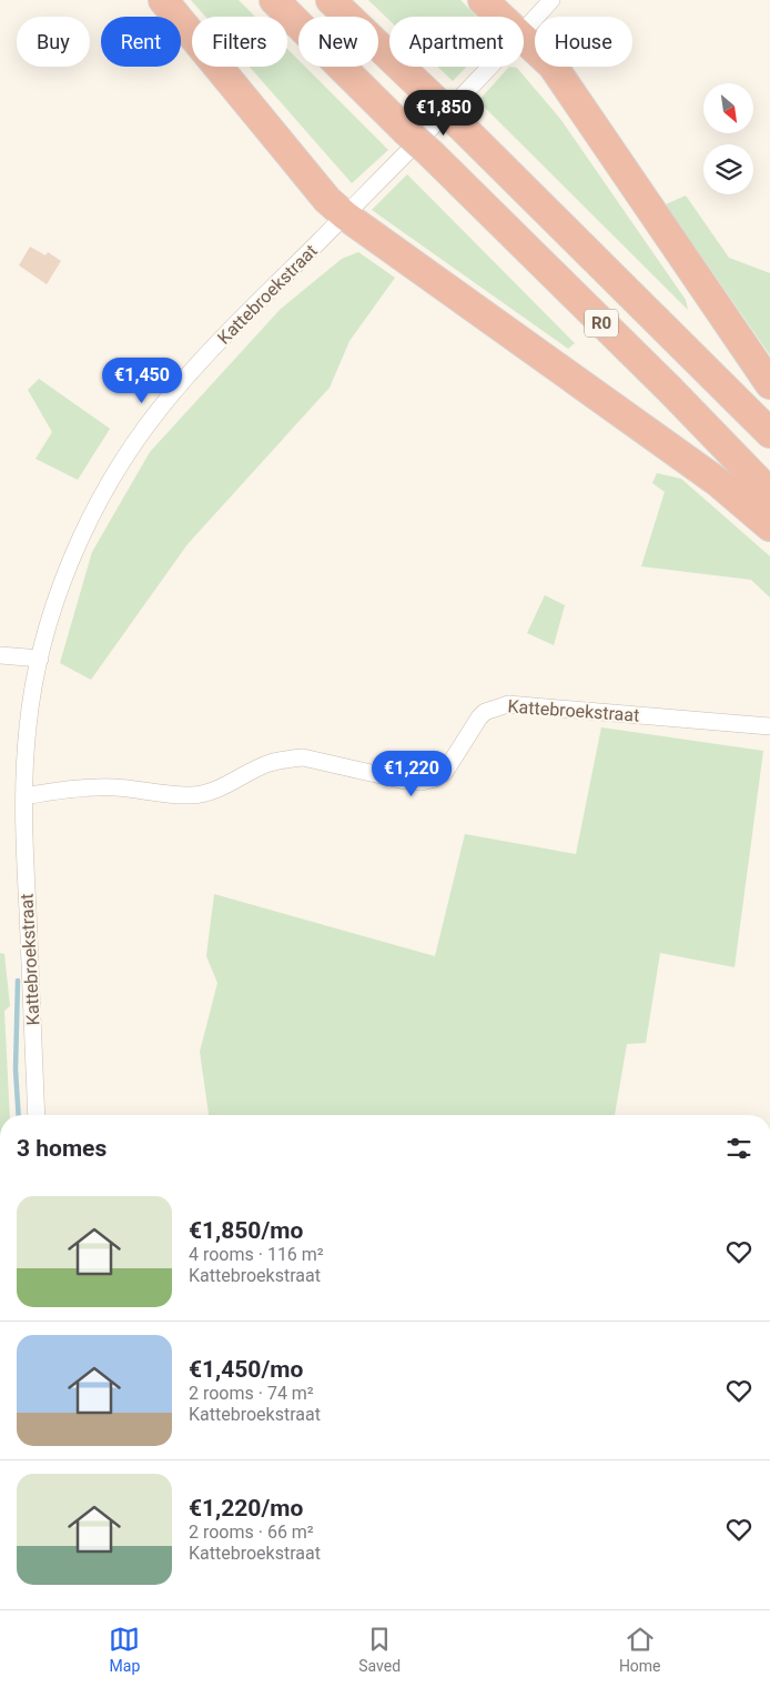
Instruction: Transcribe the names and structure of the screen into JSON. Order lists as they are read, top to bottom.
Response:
{
  "streets": {
    "highway": ["R0"],
    "street": ["Kattebroekstraat"]
  },
  "north": "bottom right",
  "page": {
    "chip": [
      "Buy",
      "Rent",
      "Filters",
      "New",
      "Apartment",
      "House"
    ],
    "price": ["€1,850", "€1,450", "€1,220"],
    "heading": "3 homes",
    "list": [
      {
        "name": "€1,850/mo",
        "note": "4 rooms · 116 m² · Kattebroekstraat"
      },
      {
        "name": "€1,450/mo",
        "note": "2 rooms · 74 m² · Kattebroekstraat"
      },
      {
        "name": "€1,220/mo",
        "note": "2 rooms · 66 m² · Kattebroekstraat"
      }
    ],
    "tabs": ["Map", "Saved", "Home"]
  }
}
